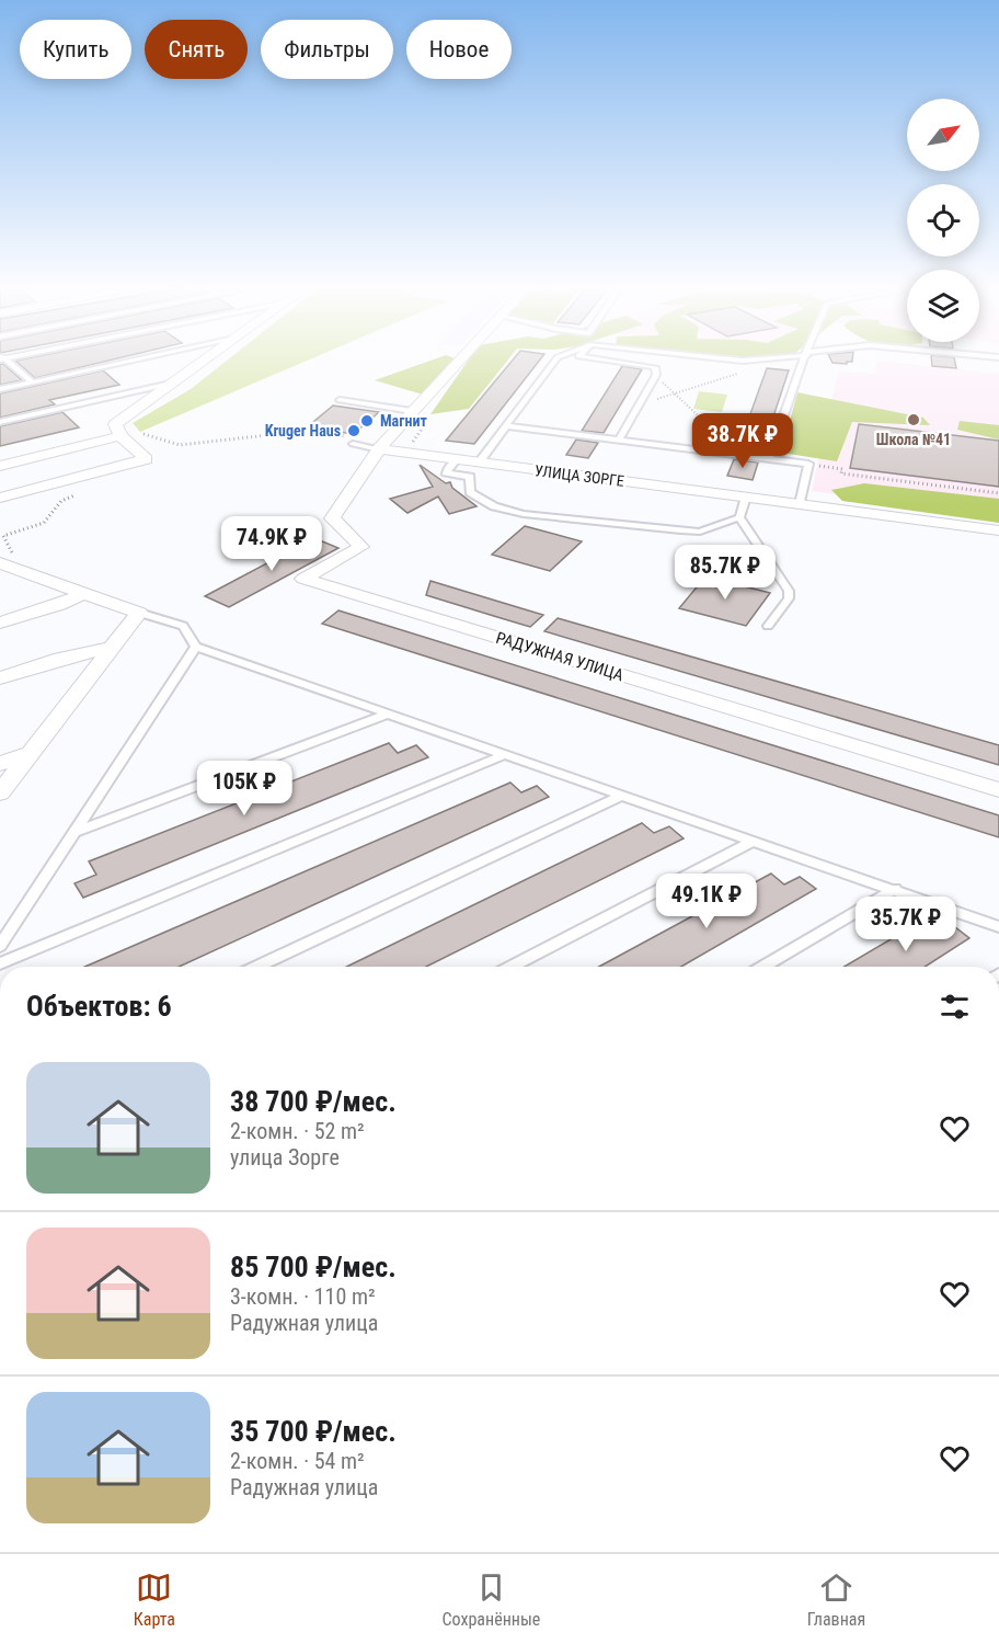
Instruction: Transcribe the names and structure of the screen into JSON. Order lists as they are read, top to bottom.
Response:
{
  "streets": {
    "street": ["УЛИЦА ЗОРГЕ", "РАДУЖНАЯ УЛИЦА"]
  },
  "crossings": [
    ["УЛИЦА ЗОРГЕ", "РАДУЖНАЯ УЛИЦА"]
  ],
  "places": ["Школа №41", "Магнит", "Kruger Haus"],
  "north": "top right",
  "page": {
    "chip": [
      "Купить",
      "Снять",
      "Фильтры",
      "Новое"
    ],
    "price": [
      "38.7K ₽",
      "74.9K ₽",
      "85.7K ₽",
      "105K ₽",
      "49.1K ₽",
      "35.7K ₽"
    ],
    "heading": "Объектов: 6",
    "list": [
      {
        "name": "38 700 ₽/мес.",
        "note": "2-комн. · 52 m² · улица Зорге"
      },
      {
        "name": "85 700 ₽/мес.",
        "note": "3-комн. · 110 m² · Радужная улица"
      },
      {
        "name": "35 700 ₽/мес.",
        "note": "2-комн. · 54 m² · Радужная улица"
      }
    ],
    "tabs": ["Карта", "Сохранённые", "Главная"]
  }
}
